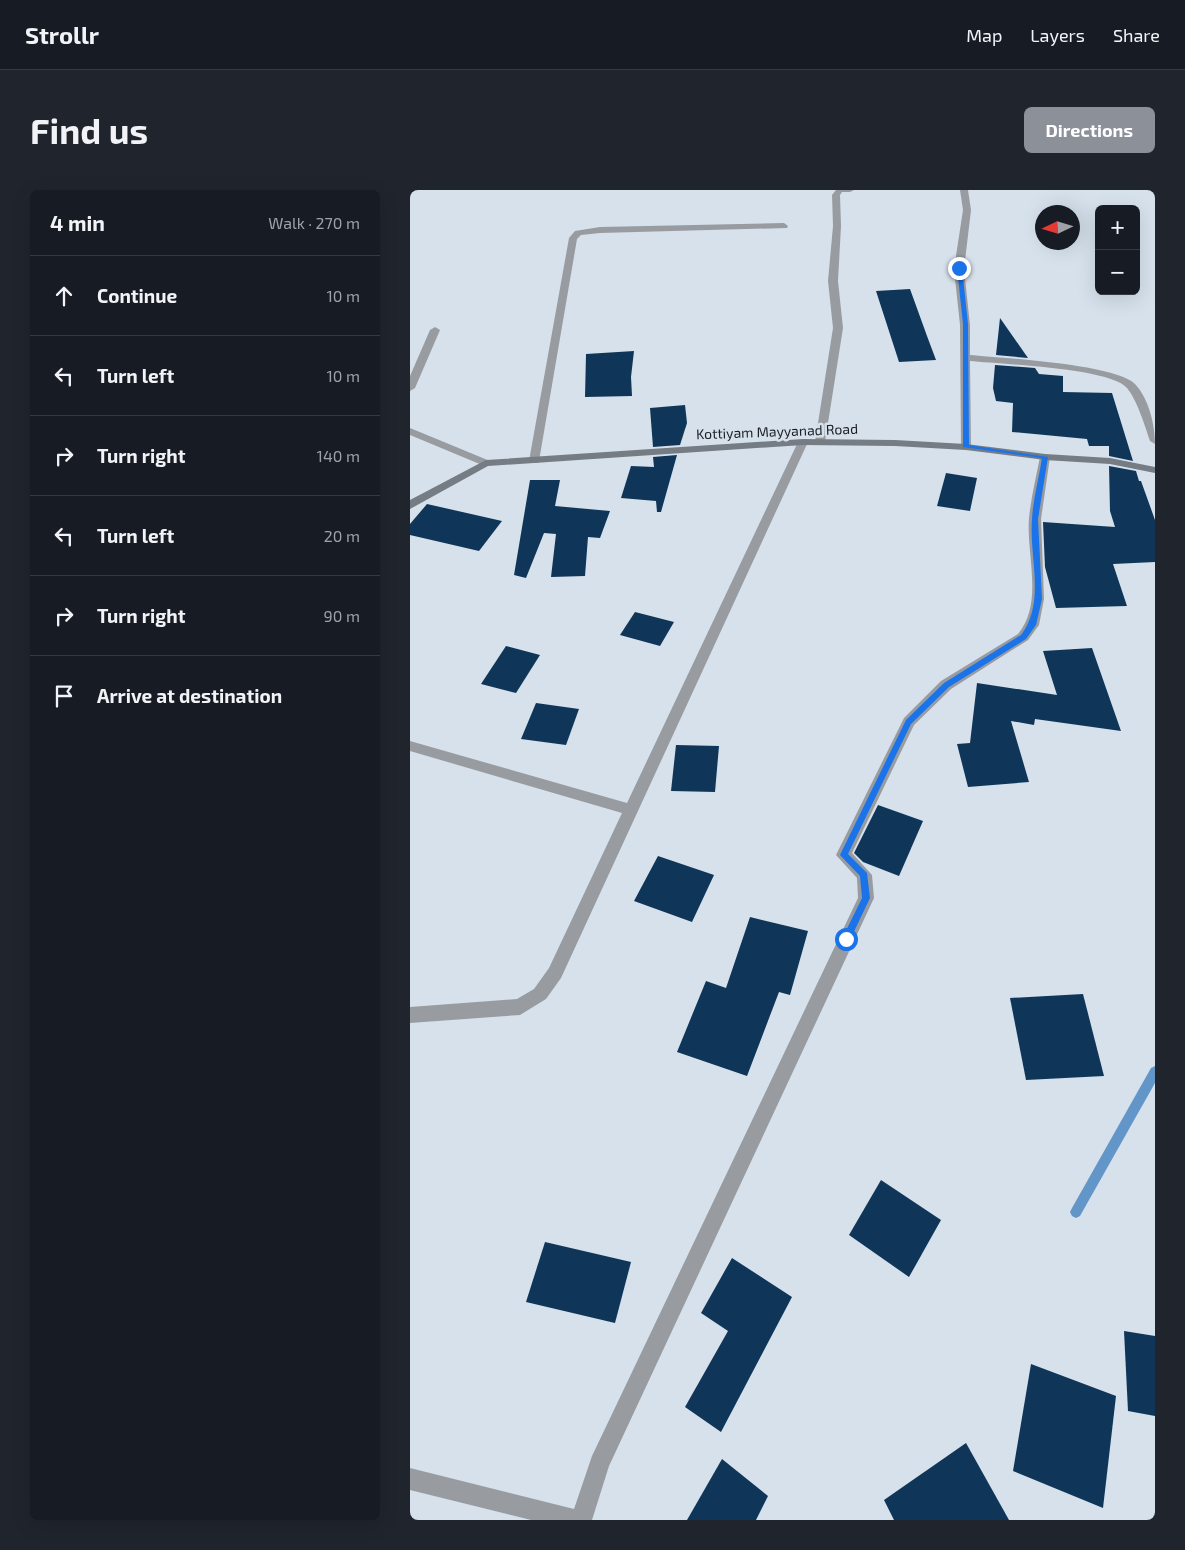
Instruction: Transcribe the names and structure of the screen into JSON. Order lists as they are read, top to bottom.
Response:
{
  "streets": {
    "street": ["Kottiyam Mayyanad Road"]
  },
  "north": "left",
  "page": {
    "header": "Strollr",
    "nav": ["Map", "Layers", "Share"],
    "buttons": "Directions",
    "title": "Find us",
    "heading": ["4 min", "Walk · 270 m"],
    "map_buttons": ["+", "−"],
    "list": [
      ["Continue", "10 m"],
      ["Turn left", "10 m"],
      ["Turn right", "140 m"],
      ["Turn left", "20 m"],
      ["Turn right", "90 m"],
      "Arrive at destination"
    ]
  }
}
